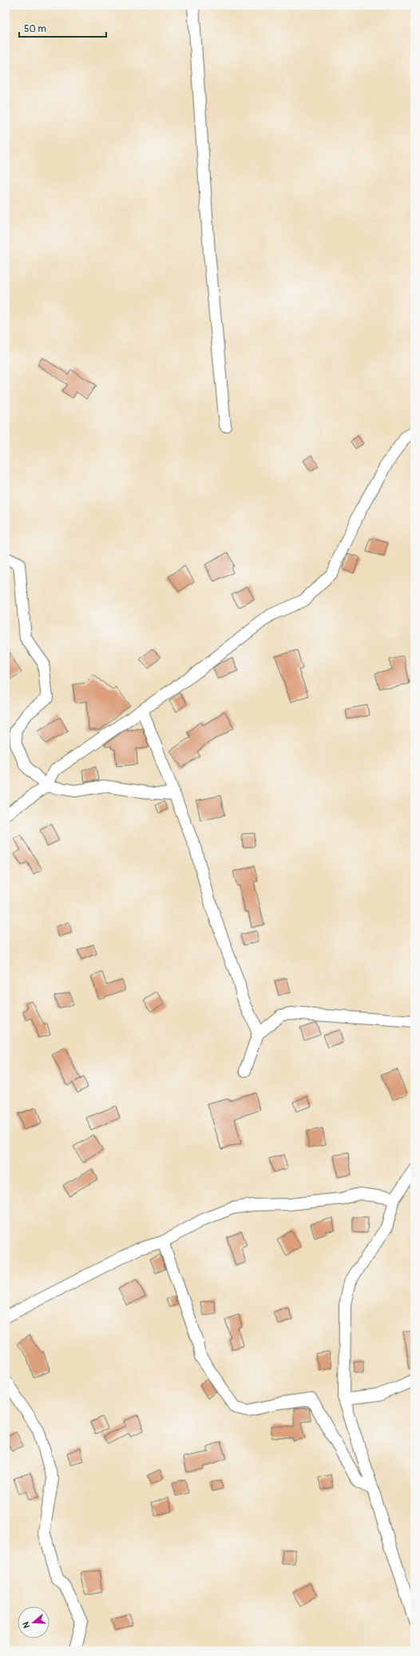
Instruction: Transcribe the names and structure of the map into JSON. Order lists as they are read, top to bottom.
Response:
{
  "scale_bar": "50 m",
  "north": "left"
}
